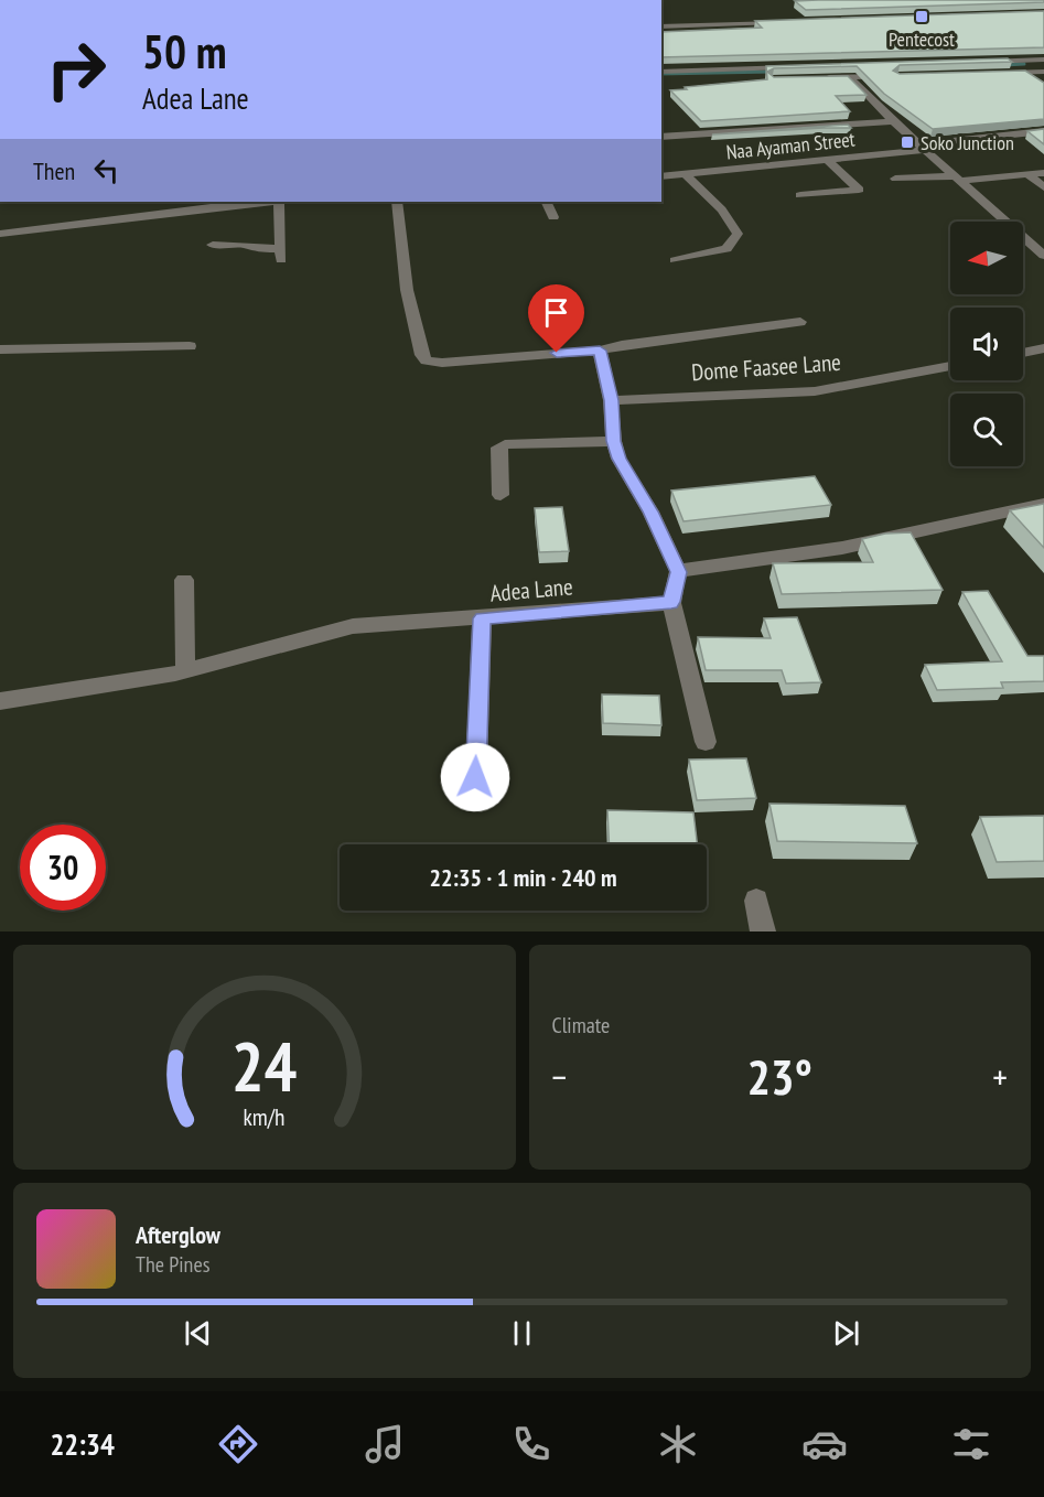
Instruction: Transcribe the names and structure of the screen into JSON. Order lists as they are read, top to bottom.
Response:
{
  "streets": {
    "street": ["Naa Ayaman Street", "Dome Faasee Lane", "Adea Lane"]
  },
  "places": {
    "transit": ["Pentecost", "Soko Junction"]
  },
  "north": "left",
  "page": {
    "turn": ["50 m", "Adea Lane"],
    "then": "Then",
    "limit": "30",
    "trip": "22:35 · 1 min · 240 m",
    "tile": "Climate",
    "heat": ["−", "23°", "+"],
    "song": ["Afterglow", "The Pines"],
    "tabs": "22:34",
    "gauge": ["24", "km/h"]
  }
}
